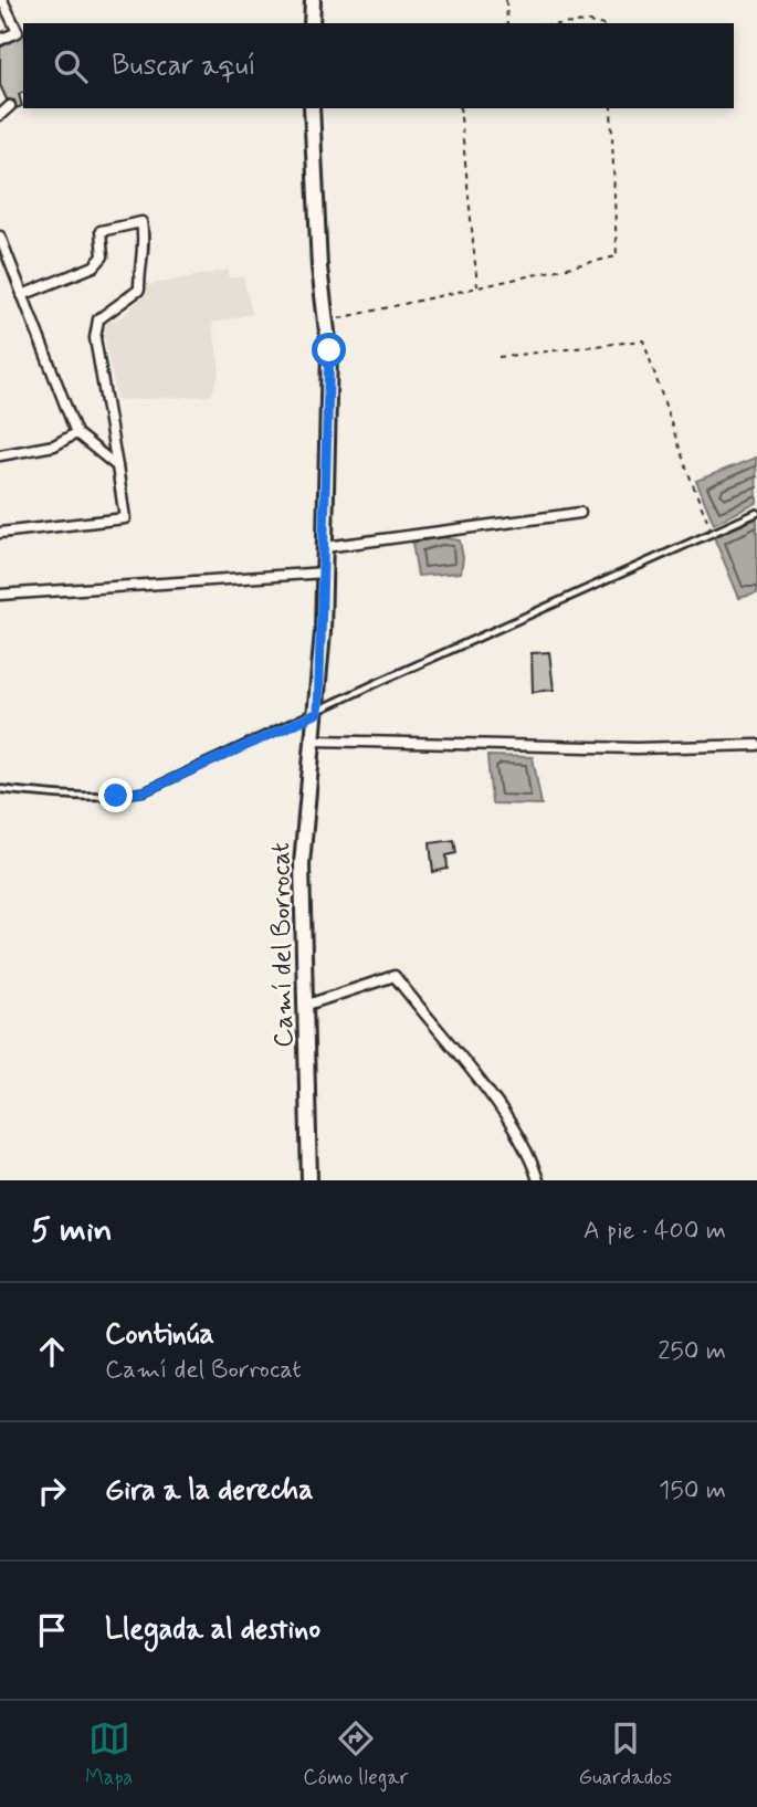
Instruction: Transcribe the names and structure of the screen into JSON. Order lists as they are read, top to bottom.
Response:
{
  "streets": {
    "street": ["Camí del Borrocat"]
  },
  "page": {
    "search": "Buscar aquí",
    "heading": ["5 min", "A pie · 400 m"],
    "list": [
      ["Continúa", "Camí del Borrocat", "250 m"],
      ["Gira a la derecha", "150 m"],
      "Llegada al destino"
    ],
    "nav": ["Mapa", "Cómo llegar", "Guardados"]
  }
}
